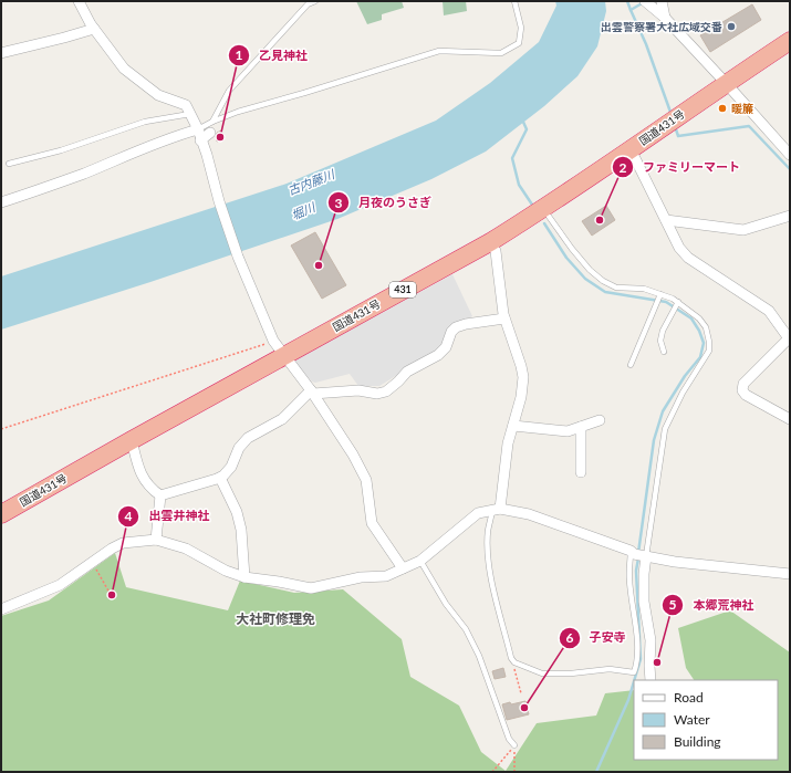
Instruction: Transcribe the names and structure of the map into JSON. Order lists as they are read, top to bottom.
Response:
{
  "streets": {
    "highway": ["国道431号", "431"]
  },
  "districts": ["大社町修理免"],
  "water": ["古内藤川", "堀川"],
  "places": [
    "出雲警察署大社広域交番",
    "暖簾",
    "乙見神社",
    "ファミリーマート",
    "月夜のうさぎ",
    "出雲井神社",
    "本郷荒神社",
    "子安寺"
  ],
  "legend": ["Road", "Water", "Building"]
}
